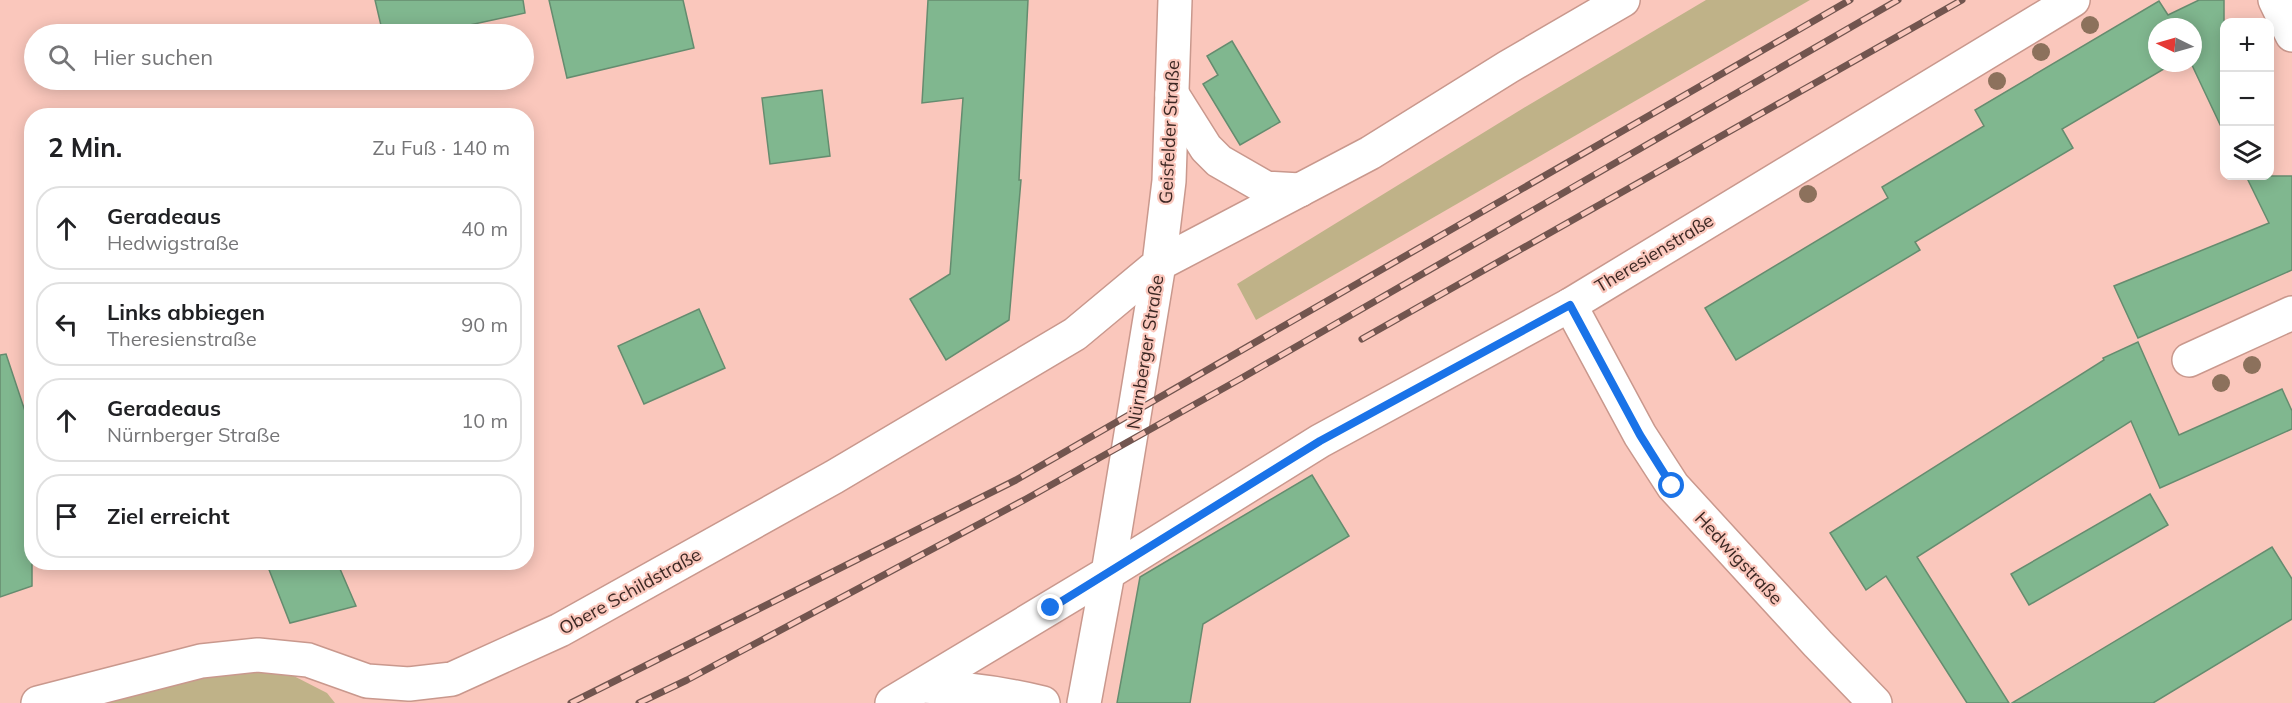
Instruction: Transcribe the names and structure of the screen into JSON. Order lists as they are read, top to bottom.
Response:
{
  "streets": {
    "street": [
      "Geisfelder Straße",
      "Theresienstraße",
      "Nürnberger Straße",
      "Hedwigstraße",
      "Obere Schildstraße"
    ]
  },
  "crossings": [
    ["Geisfelder Straße", "Nürnberger Straße"],
    ["Geisfelder Straße", "Obere Schildstraße"],
    ["Theresienstraße", "Nürnberger Straße"],
    ["Theresienstraße", "Hedwigstraße"],
    ["Nürnberger Straße", "Obere Schildstraße"]
  ],
  "north": "left",
  "page": {
    "map_buttons": ["+", "−"],
    "search": "Hier suchen",
    "heading": ["2 Min.", "Zu Fuß · 140 m"],
    "list": [
      ["Geradeaus", "Hedwigstraße", "40 m"],
      ["Links abbiegen", "Theresienstraße", "90 m"],
      ["Geradeaus", "Nürnberger Straße", "10 m"],
      "Ziel erreicht"
    ]
  }
}
